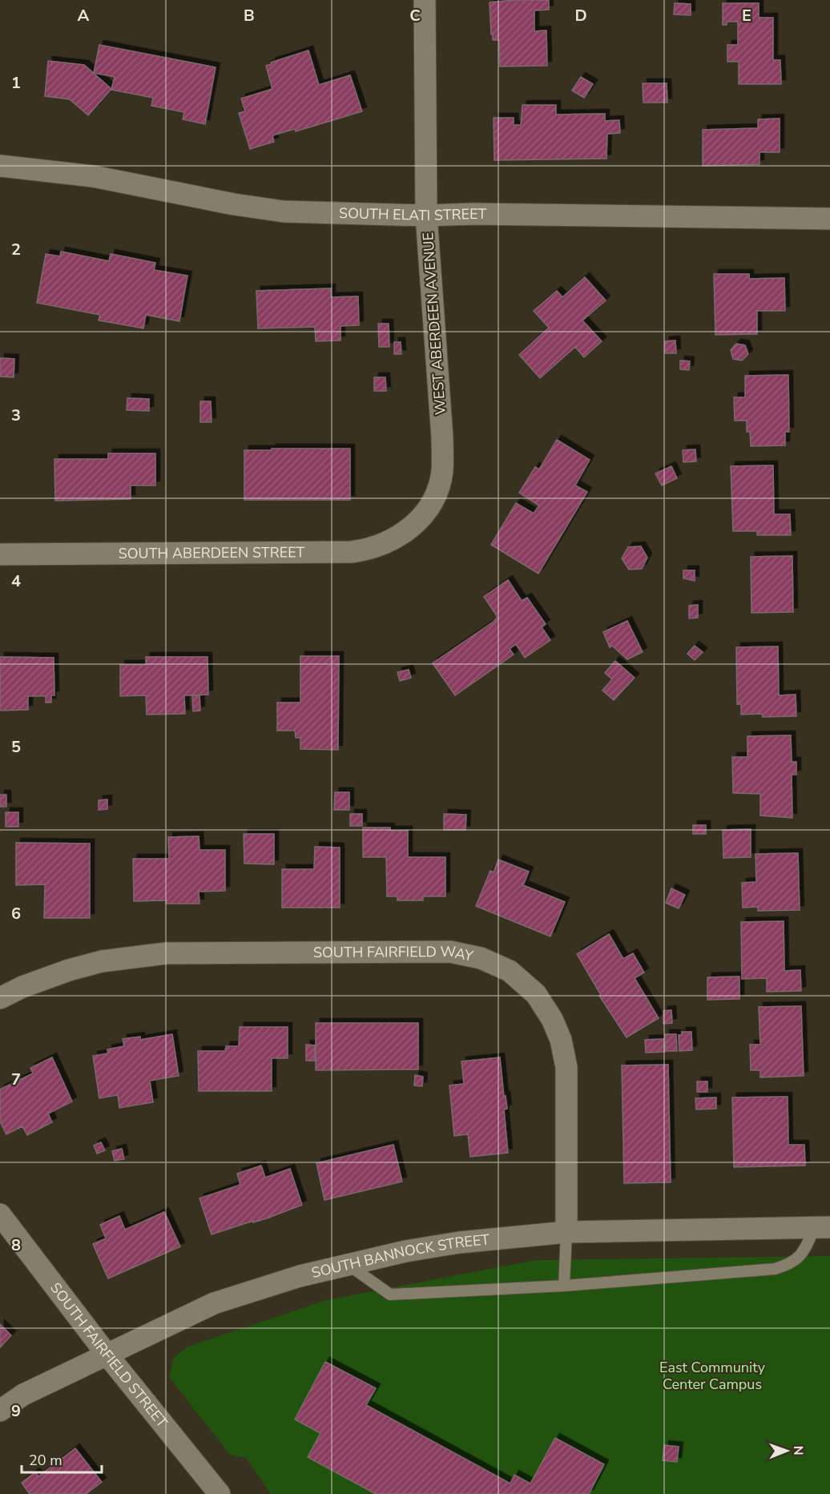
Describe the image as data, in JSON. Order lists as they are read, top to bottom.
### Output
{
  "streets": {
    "street": [
      "SOUTH ELATI STREET",
      "WEST ABERDEEN AVENUE",
      "SOUTH ABERDEEN STREET",
      "SOUTH FAIRFIELD WAY",
      "SOUTH BANNOCK STREET",
      "SOUTH FAIRFIELD STREET"
    ]
  },
  "crossings": [
    ["SOUTH ELATI STREET", "WEST ABERDEEN AVENUE"],
    ["WEST ABERDEEN AVENUE", "SOUTH ABERDEEN STREET"],
    ["SOUTH FAIRFIELD WAY", "SOUTH BANNOCK STREET"],
    ["SOUTH BANNOCK STREET", "SOUTH FAIRFIELD STREET"]
  ],
  "parks": ["East Community Center Campus"],
  "scale_bar": "20 m",
  "north": "right",
  "grid": {
    "columns": [
      "A",
      "B",
      "C",
      "D",
      "E"
    ],
    "rows": [
      "1",
      "2",
      "3",
      "4",
      "5",
      "6",
      "7",
      "8",
      "9"
    ]
  }
}
